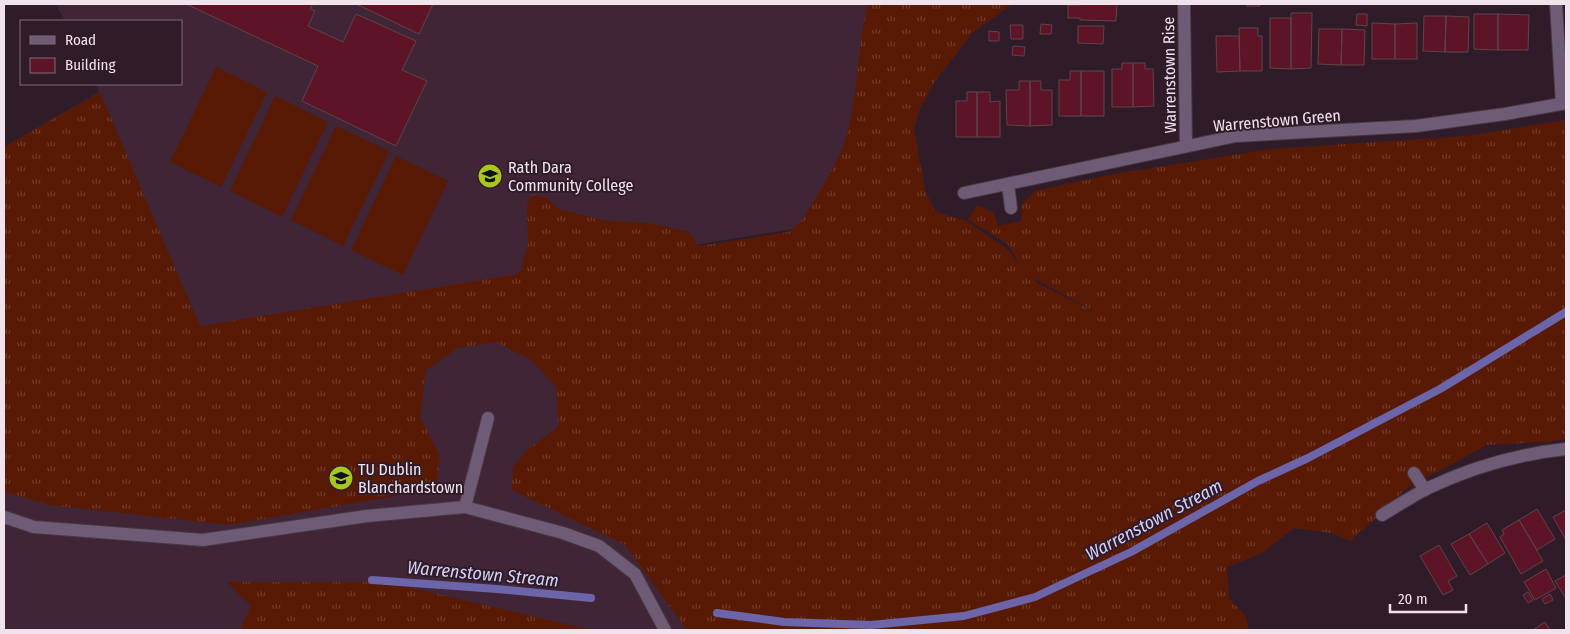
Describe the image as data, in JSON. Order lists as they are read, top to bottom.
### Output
{
  "streets": {
    "street": ["Warrenstown Rise", "Warrenstown Green"]
  },
  "crossings": [
    ["Warrenstown Rise", "Warrenstown Green"]
  ],
  "water": ["Warrenstown Stream"],
  "places": {
    "school or university": ["Rath Dara Community College", "TU Dublin Blanchardstown"]
  },
  "legend": ["Road", "Building"],
  "scale_bar": "20 m"
}
